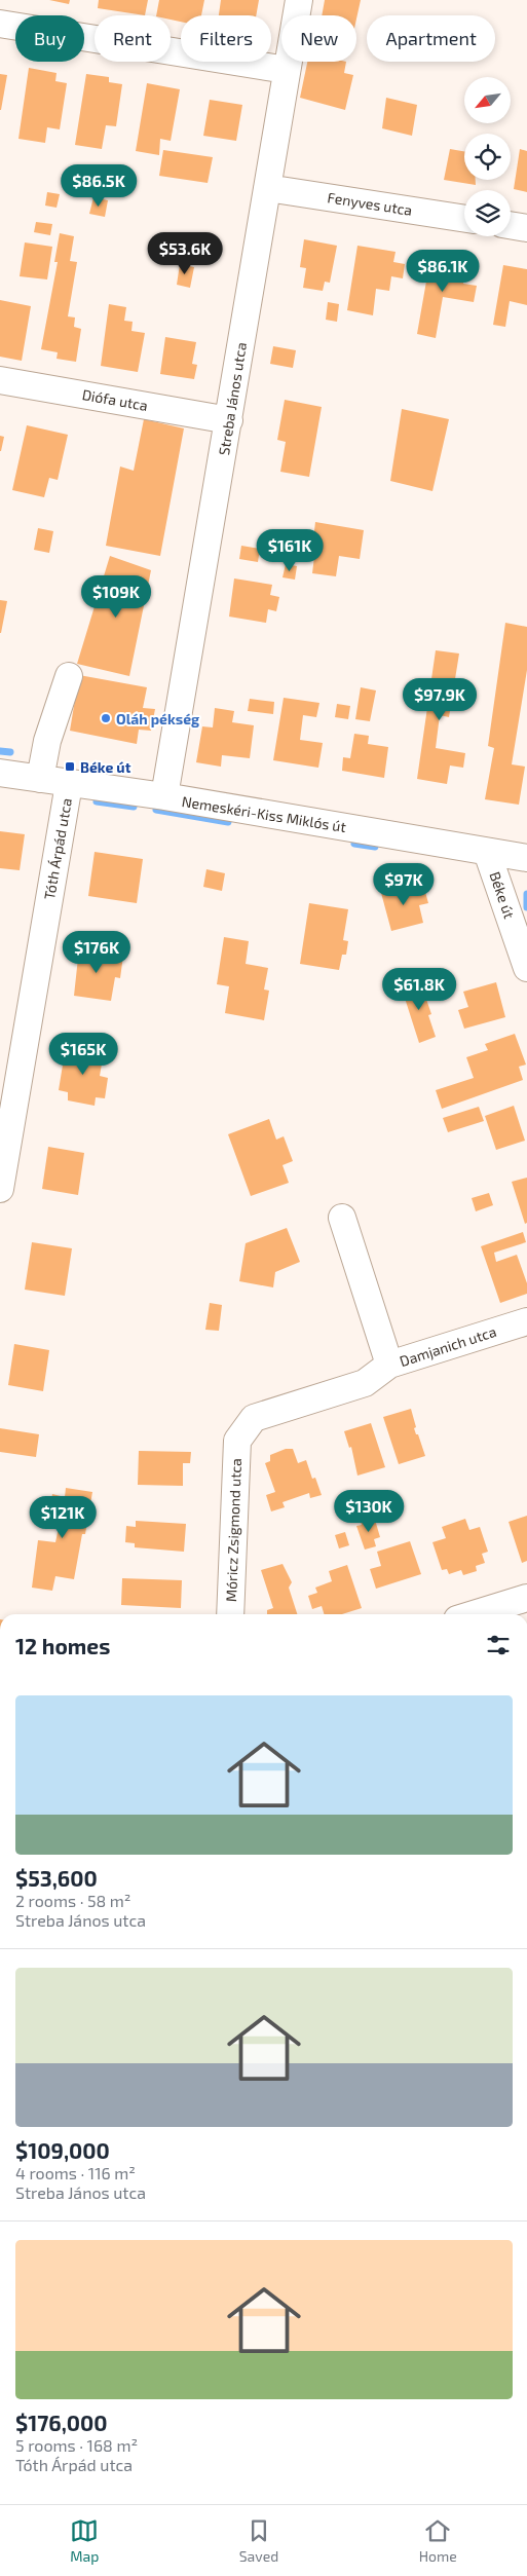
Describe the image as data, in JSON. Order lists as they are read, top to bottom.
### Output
{
  "streets": {
    "street": [
      "Fenyves utca",
      "Streba János utca",
      "Diófa utca",
      "Nemeskéri-Kiss Miklós út",
      "Tóth Árpád utca",
      "Béke út",
      "Damjanich utca",
      "Móricz Zsigmond utca"
    ]
  },
  "crossings": [
    ["Fenyves utca", "Streba János utca"],
    ["Streba János utca", "Diófa utca"],
    ["Streba János utca", "Nemeskéri-Kiss Miklós út"],
    ["Nemeskéri-Kiss Miklós út", "Tóth Árpád utca"],
    ["Nemeskéri-Kiss Miklós út", "Béke út"],
    ["Damjanich utca", "Móricz Zsigmond utca"]
  ],
  "places": {
    "other": ["Oláh pékség"],
    "transit": ["Béke út"]
  },
  "north": "bottom left",
  "page": {
    "chip": [
      "Buy",
      "Rent",
      "Filters",
      "New",
      "Apartment"
    ],
    "price": [
      "$86.5K",
      "$53.6K",
      "$86.1K",
      "$161K",
      "$109K",
      "$97.9K",
      "$97K",
      "$176K",
      "$61.8K",
      "$165K",
      "$130K",
      "$121K"
    ],
    "heading": "12 homes",
    "list": [
      {
        "name": "$53,600",
        "note": "2 rooms · 58 m² · Streba János utca"
      },
      {
        "name": "$109,000",
        "note": "4 rooms · 116 m² · Streba János utca"
      },
      {
        "name": "$176,000",
        "note": "5 rooms · 168 m² · Tóth Árpád utca"
      }
    ],
    "tabs": ["Map", "Saved", "Home"]
  }
}
